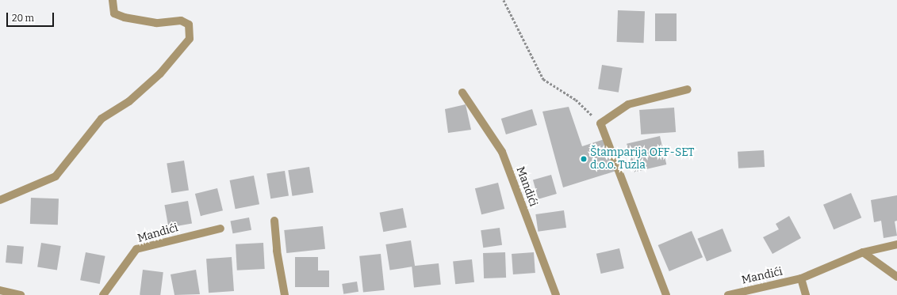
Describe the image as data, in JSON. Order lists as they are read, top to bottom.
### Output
{
  "streets": {
    "street": ["Mandići"]
  },
  "places": ["Štamparija OFF-SET d.o.o. Tuzla"],
  "scale_bar": "20 m"
}
